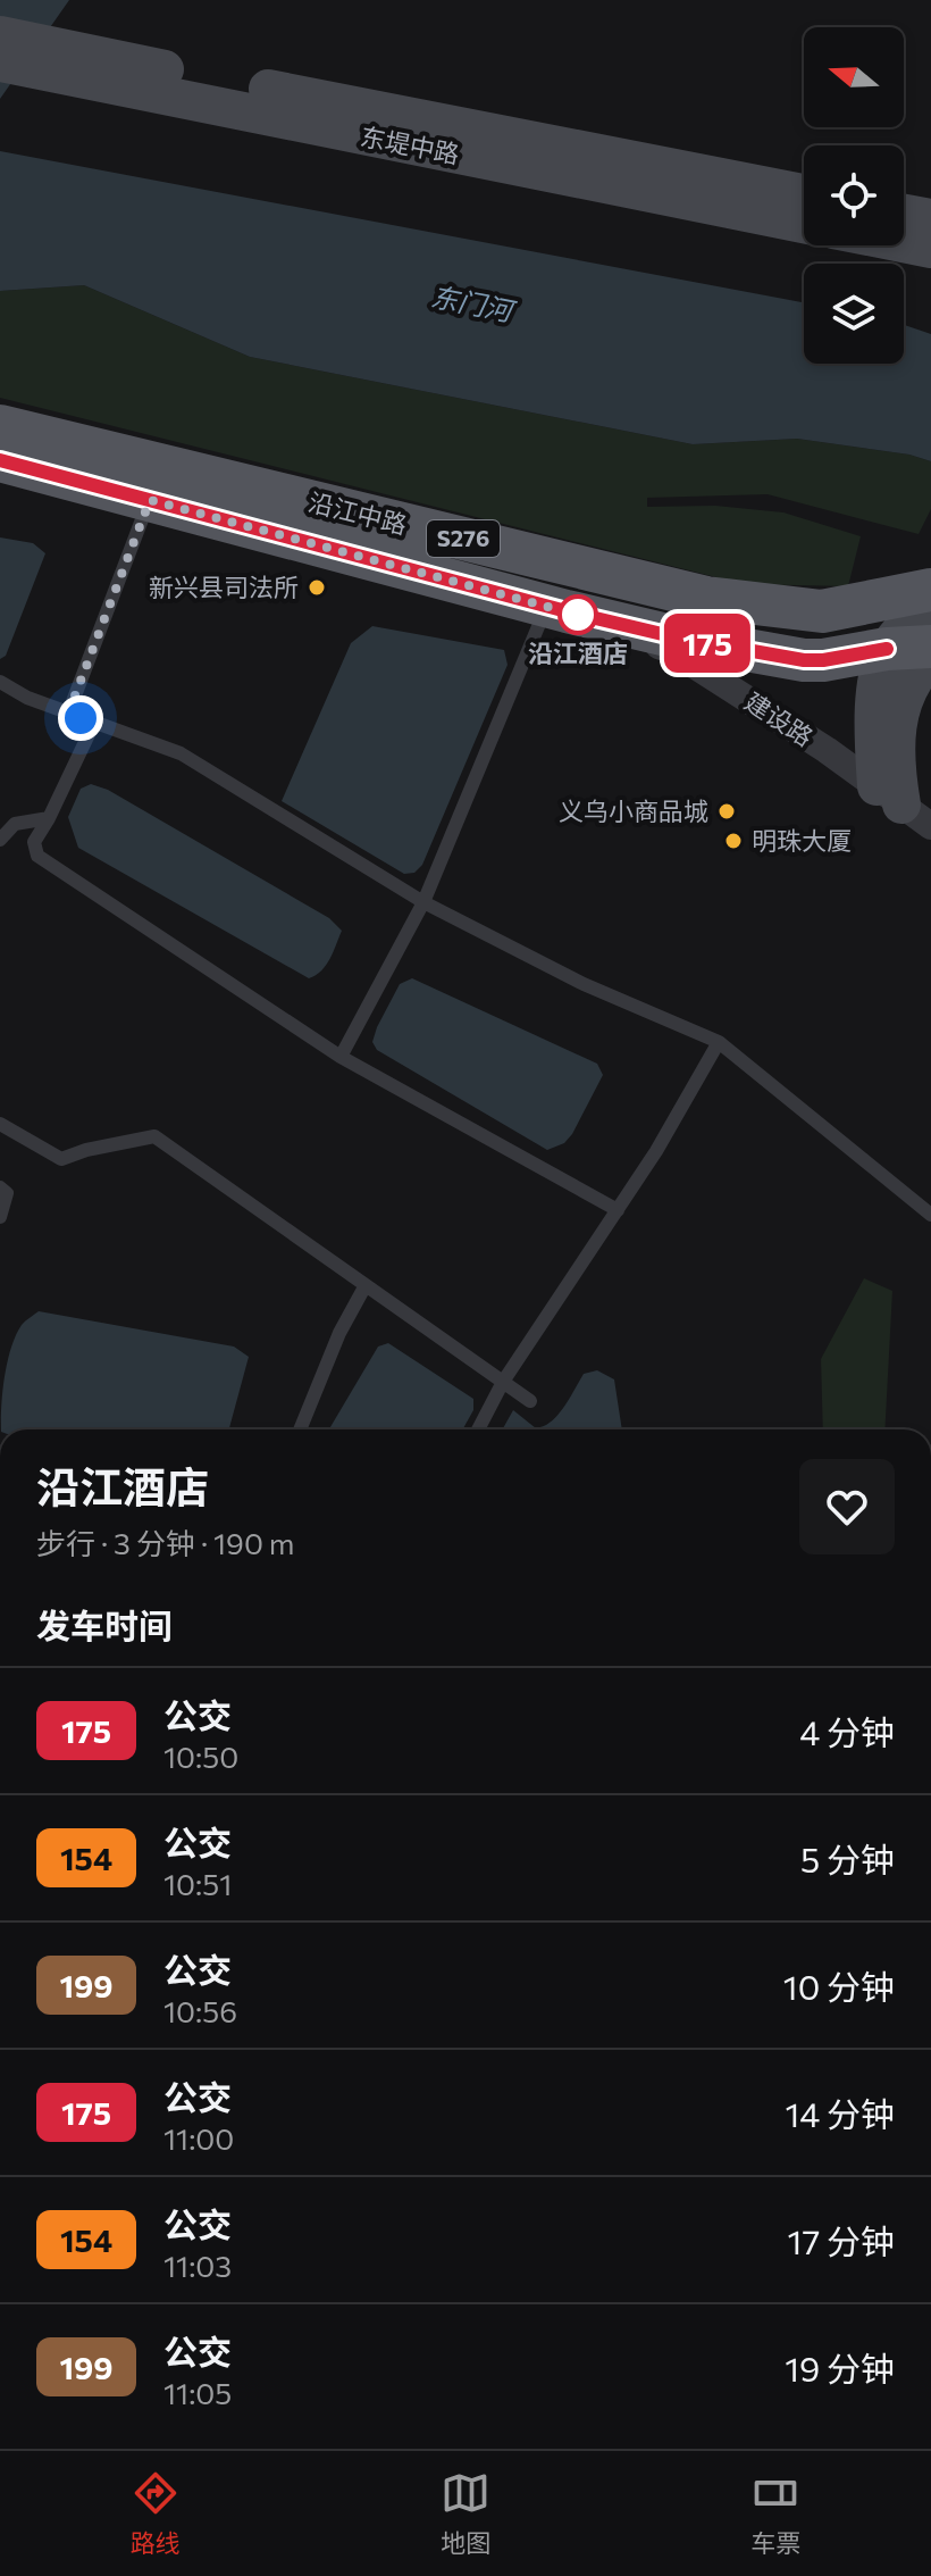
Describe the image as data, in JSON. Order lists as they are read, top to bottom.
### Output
{
  "streets": {
    "main road": ["东堤中路", "沿江中路", "S276"],
    "street": ["建设路"]
  },
  "crossings": [
    ["沿江中路", "S276"],
    ["沿江中路", "建设路"]
  ],
  "water": ["东门河"],
  "places": [
    "新兴县司法所",
    "沿江酒店",
    "义乌小商品城",
    "明珠大厦"
  ],
  "lines": ["bus line 175"],
  "north": "left",
  "page": {
    "on_map": "175",
    "heading": [
      ["沿江酒店", "步行 · 3 分钟 · 190 m"],
      "发车时间"
    ],
    "list": [
      {
        "mark": "175",
        "name": "公交",
        "note": "10:50",
        "value": "4 分钟"
      },
      {
        "mark": "154",
        "name": "公交",
        "note": "10:51",
        "value": "5 分钟"
      },
      {
        "mark": "199",
        "name": "公交",
        "note": "10:56",
        "value": "10 分钟"
      },
      {
        "mark": "175",
        "name": "公交",
        "note": "11:00",
        "value": "14 分钟"
      },
      {
        "mark": "154",
        "name": "公交",
        "note": "11:03",
        "value": "17 分钟"
      },
      {
        "mark": "199",
        "name": "公交",
        "note": "11:05",
        "value": "19 分钟"
      }
    ],
    "tabs": ["路线", "地图", "车票"]
  }
}
